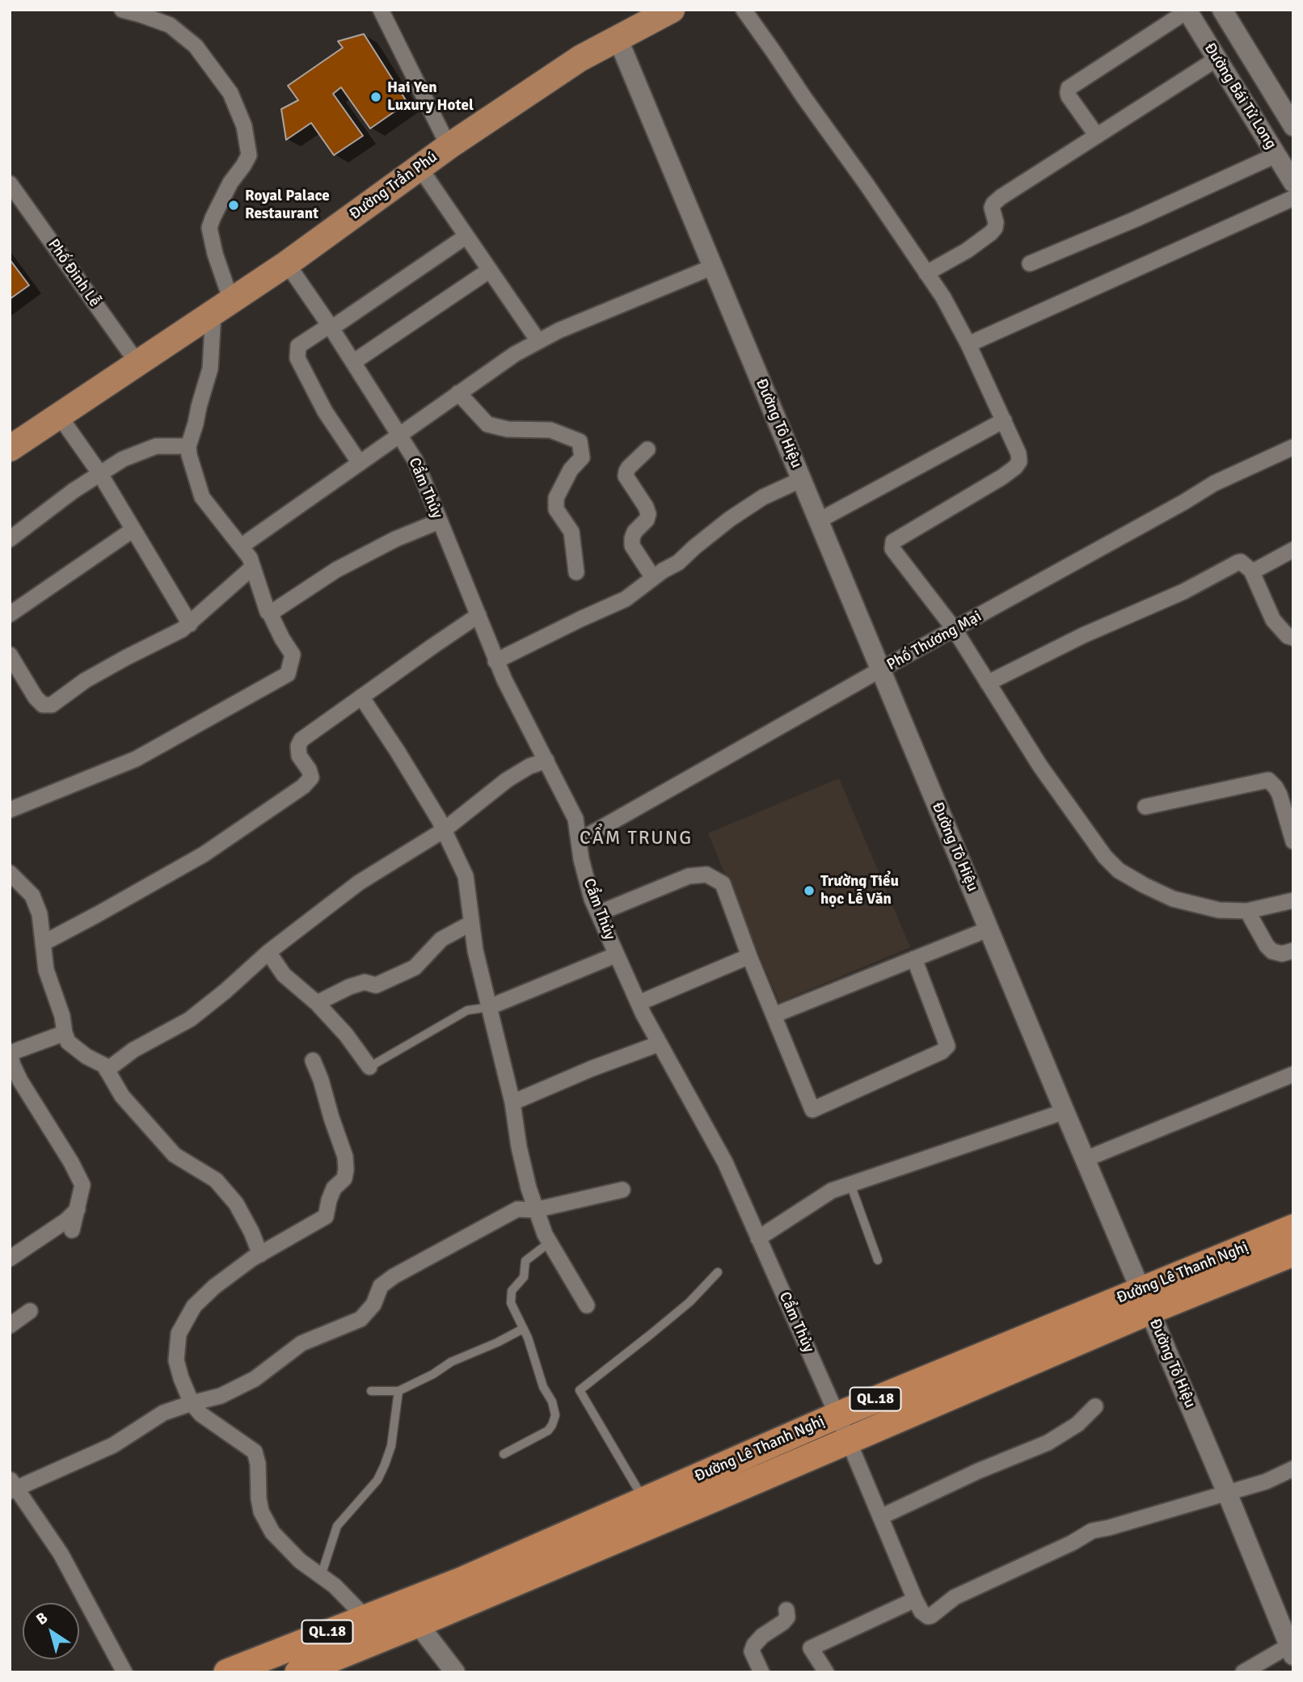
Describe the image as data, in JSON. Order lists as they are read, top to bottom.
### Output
{
  "streets": {
    "highway": ["Đường Lê Thanh Nghị", "QL.18"],
    "main road": ["Đường Trần Phú"],
    "street": [
      "Đường Bái Tử Long",
      "Phố Đinh Lễ",
      "Đường Tô Hiệu",
      "Cẩm Thủy",
      "Phố Thương Mại"
    ]
  },
  "crossings": [
    ["Đường Trần Phú", "Phố Đinh Lễ"],
    ["Đường Trần Phú", "Đường Tô Hiệu"],
    ["Đường Trần Phú", "Cẩm Thủy"],
    ["Đường Tô Hiệu", "Phố Thương Mại"],
    ["Đường Tô Hiệu", "Đường Lê Thanh Nghị"],
    ["Cẩm Thủy", "Phố Thương Mại"],
    ["Cẩm Thủy", "Đường Lê Thanh Nghị"]
  ],
  "districts": ["CẨM TRUNG"],
  "places": ["Hai Yen Luxury Hotel", "Royal Palace Restaurant", "Trường Tiểu học Lễ Văn"],
  "north": "top left"
}
